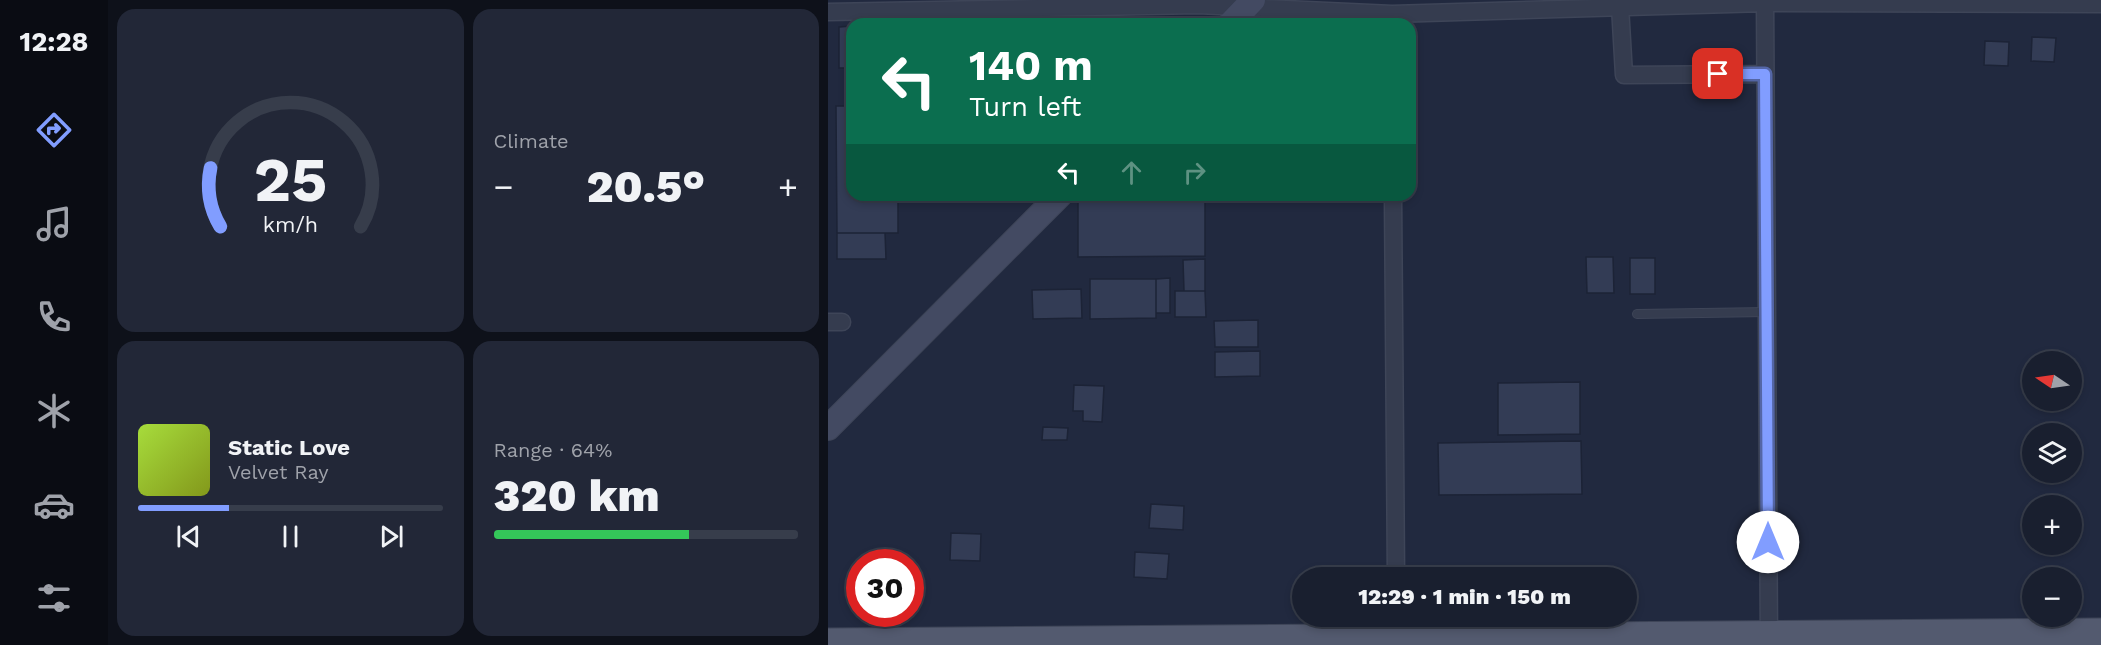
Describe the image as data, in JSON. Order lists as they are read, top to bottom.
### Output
{
  "north": "left",
  "page": {
    "tabs": "12:28",
    "tile": [
      "Climate",
      ["Range · 64%", "320 km"]
    ],
    "turn": ["140 m", "Turn left"],
    "heat": ["−", "20.5°", "+"],
    "map_buttons": ["+", "−"],
    "song": ["Static Love", "Velvet Ray"],
    "limit": "30",
    "trip": "12:29 · 1 min · 150 m",
    "gauge": ["25", "km/h"]
  }
}
